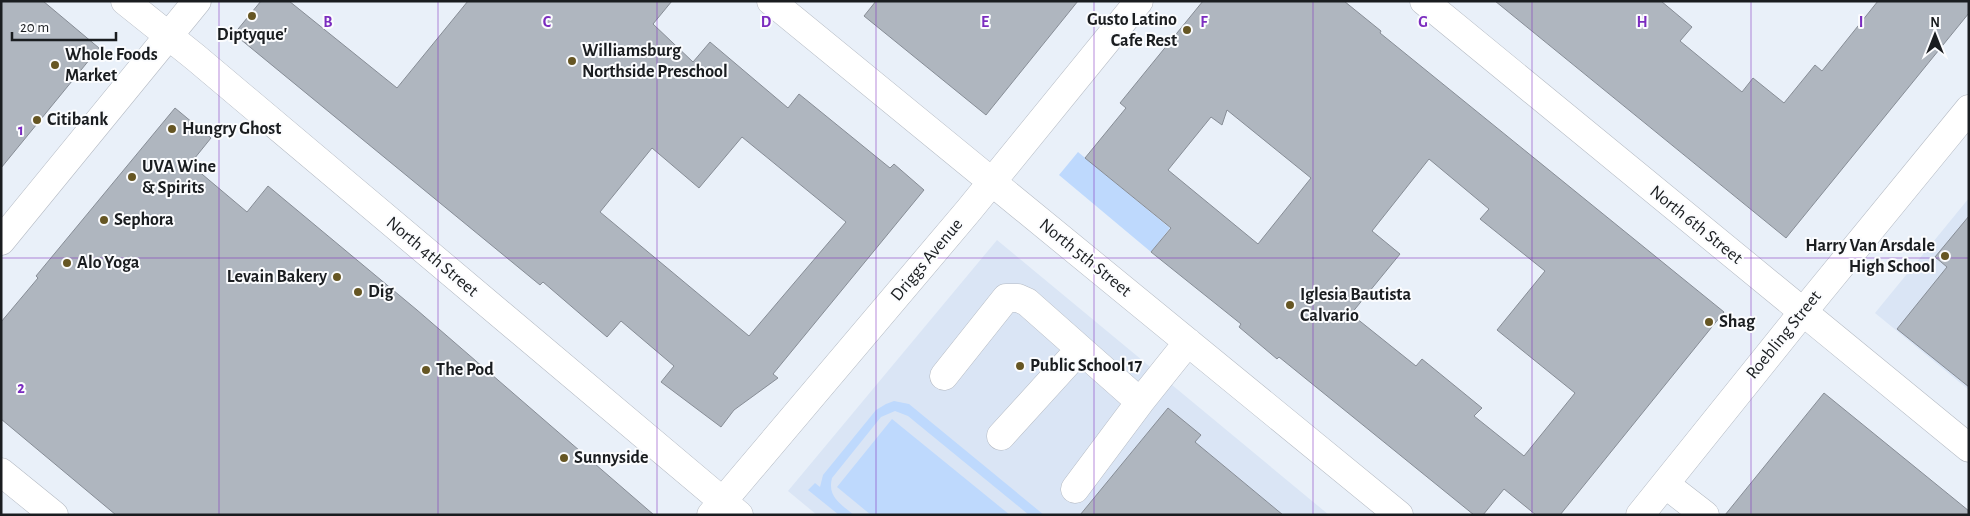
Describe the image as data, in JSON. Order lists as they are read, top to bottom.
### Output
{
  "streets": {
    "street": [
      "North 6th Street",
      "North 4th Street",
      "North 5th Street",
      "Driggs Avenue",
      "Roebling Street"
    ]
  },
  "crossings": [
    ["North 6th Street", "Roebling Street"],
    ["North 4th Street", "Driggs Avenue"],
    ["North 5th Street", "Driggs Avenue"]
  ],
  "places": [
    "Diptyque'",
    "Gusto Latino Cafe Rest",
    "Williamsburg Northside Preschool",
    "Whole Foods Market",
    "Citibank",
    "Hungry Ghost",
    "UVA Wine & Spirits",
    "Sephora",
    "Harry Van Arsdale High School",
    "Alo Yoga",
    "Levain Bakery",
    "Dig",
    "Iglesia Bautista Calvario",
    "Shag",
    "Public School 17",
    "The Pod",
    "Sunnyside"
  ],
  "scale_bar": "20 m",
  "north": "top",
  "grid": {
    "columns": [
      "B",
      "C",
      "D",
      "E",
      "F",
      "G",
      "H",
      "I"
    ],
    "rows": ["1", "2"]
  }
}
